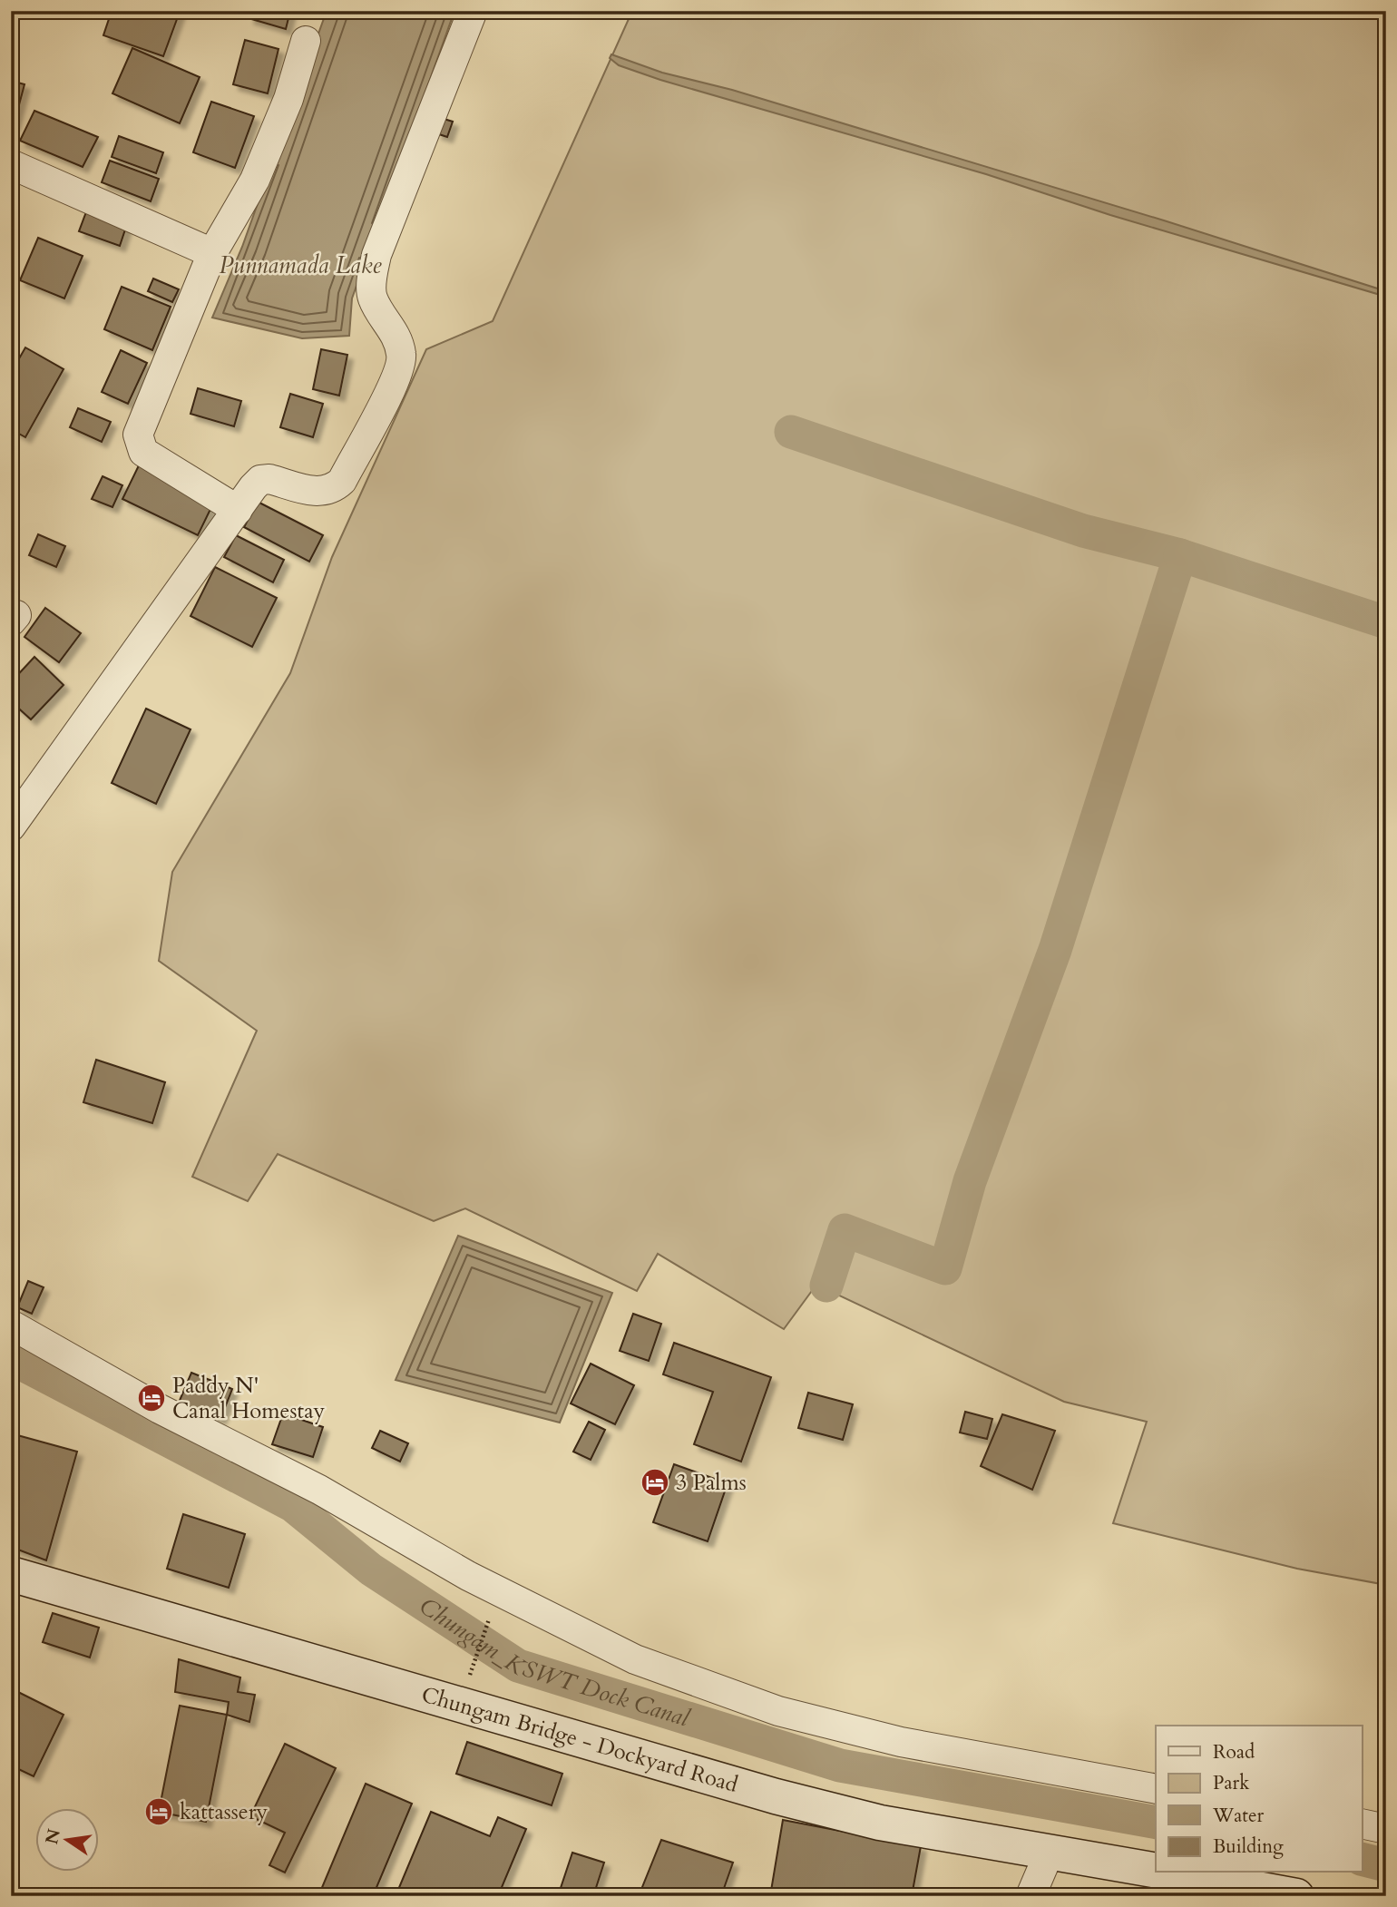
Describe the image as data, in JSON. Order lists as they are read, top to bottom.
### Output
{
  "streets": {
    "main road": ["Chungam Bridge - Dockyard Road"]
  },
  "water": ["Punnamada Lake", "Chungam_KSWT Dock Canal"],
  "places": {
    "hotel": ["Paddy N' Canal Homestay", "3 Palms", "kattassery"]
  },
  "legend": [
    "Road",
    "Park",
    "Water",
    "Building"
  ],
  "north": "left"
}
